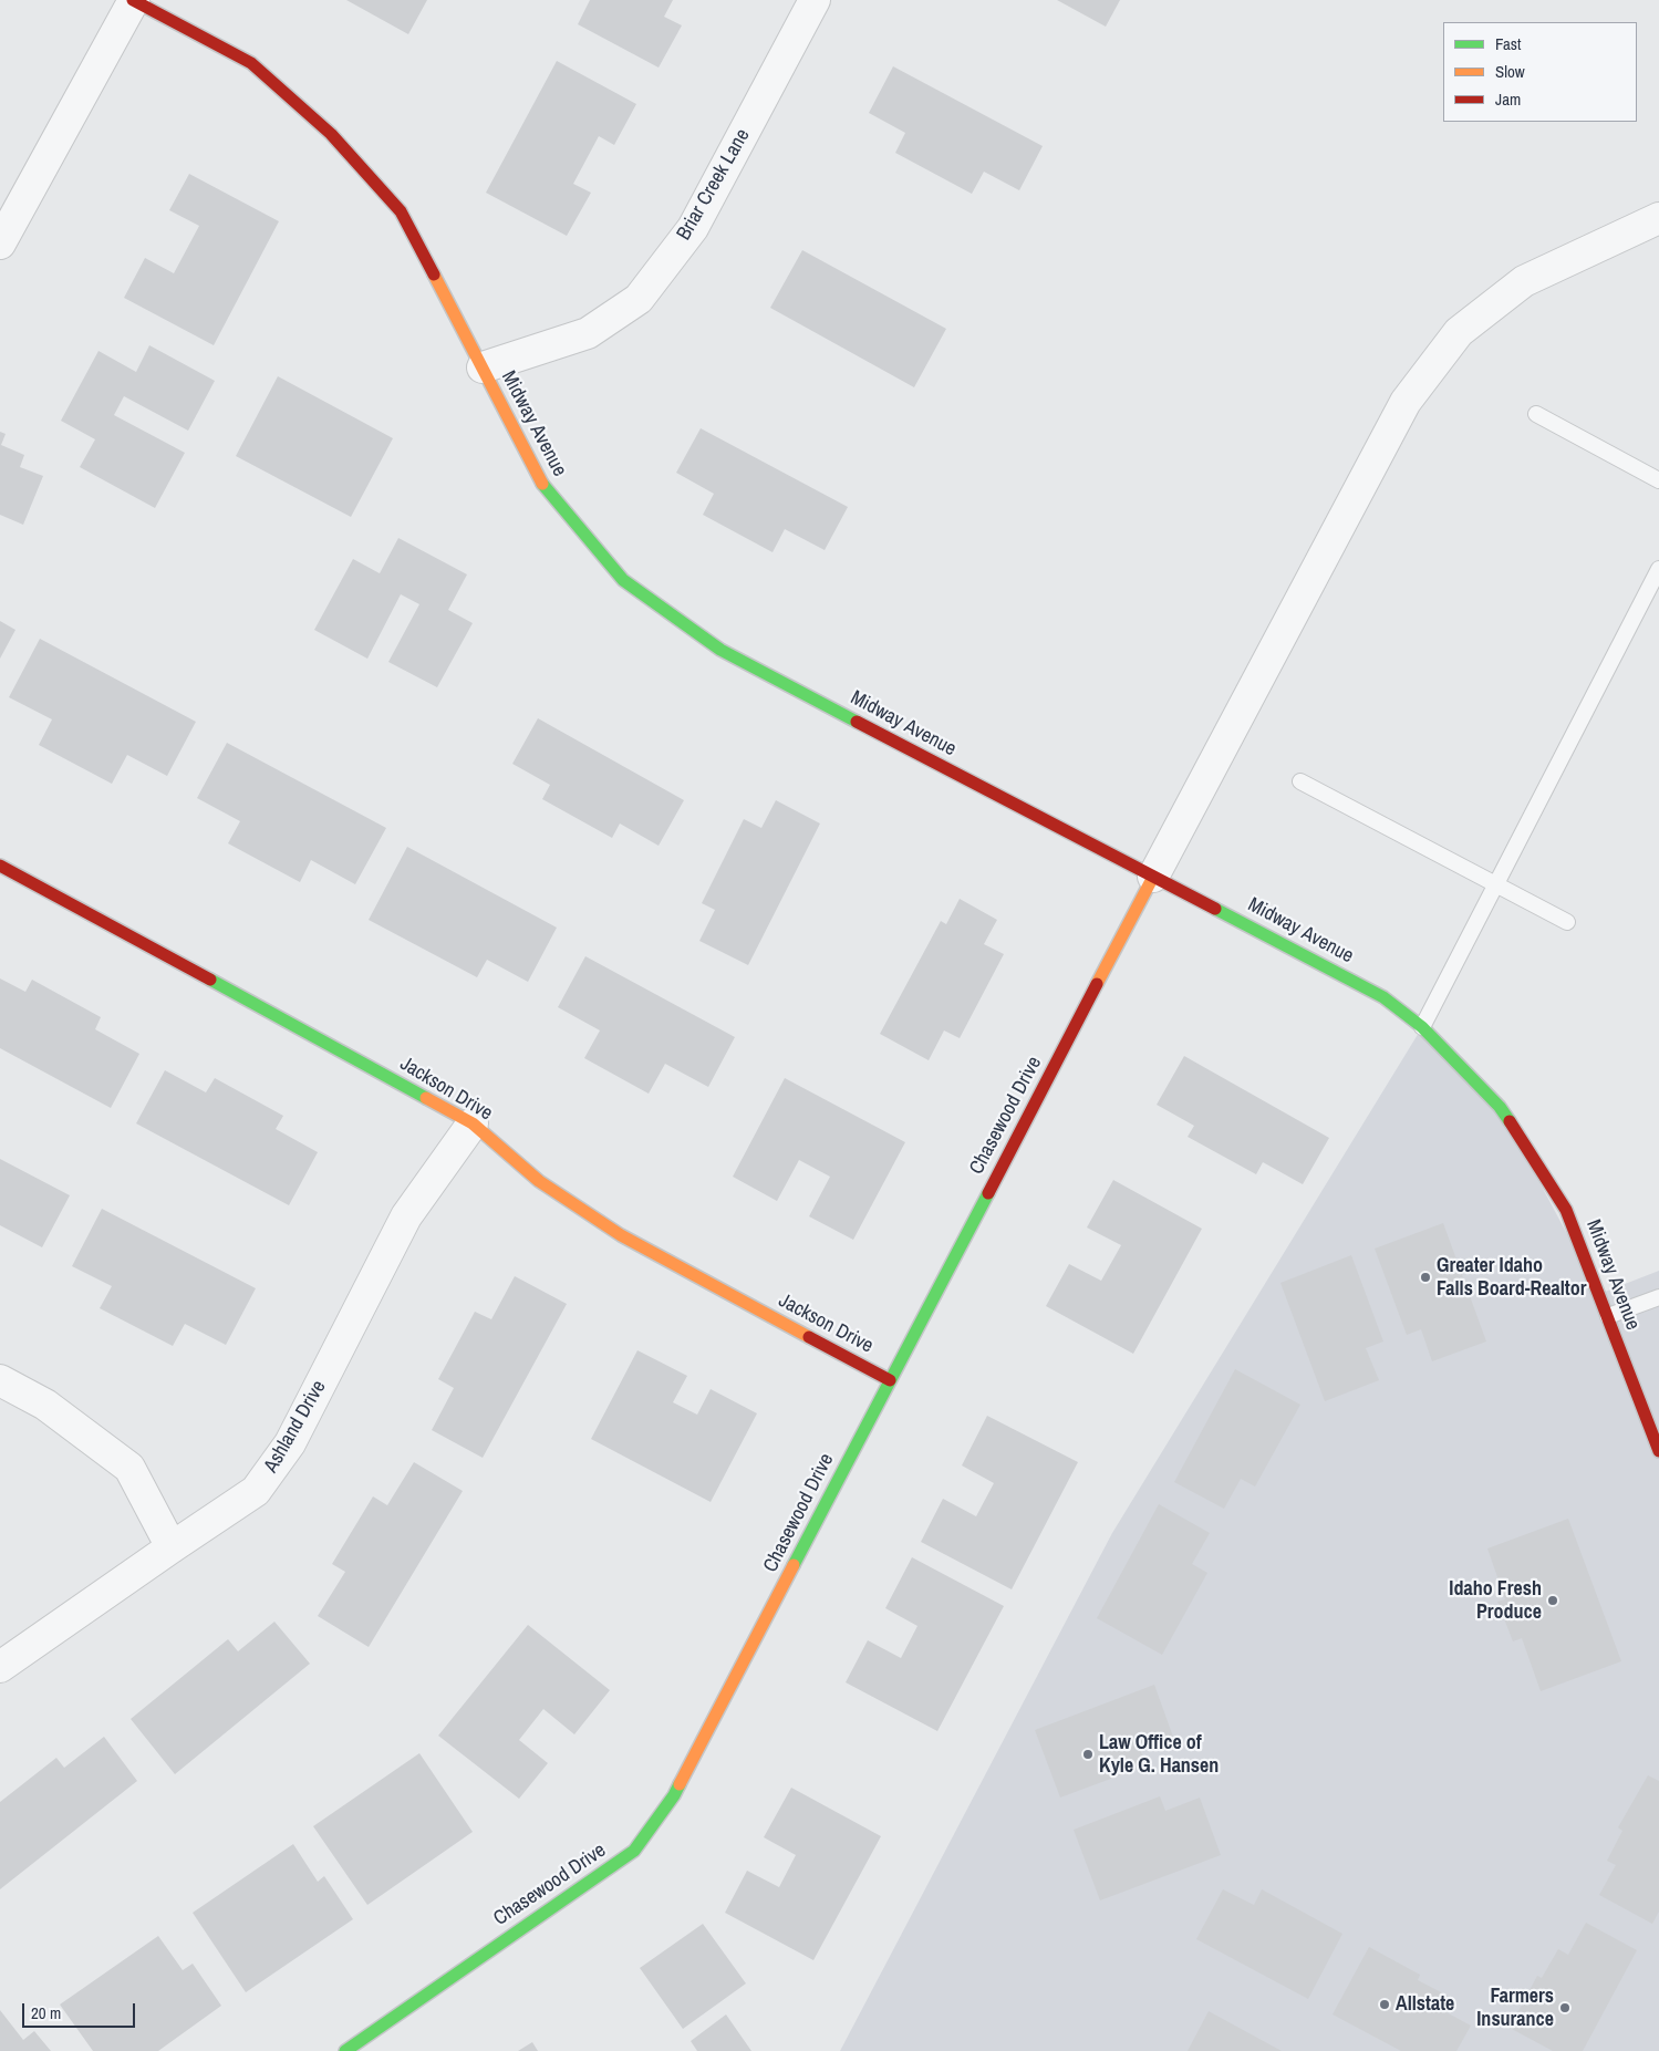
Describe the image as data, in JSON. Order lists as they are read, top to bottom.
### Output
{
  "streets": {
    "street": [
      "Briar Creek Lane",
      "Midway Avenue",
      "Jackson Drive",
      "Chasewood Drive",
      "Ashland Drive"
    ]
  },
  "crossings": [
    ["Briar Creek Lane", "Midway Avenue"],
    ["Midway Avenue", "Chasewood Drive"],
    ["Jackson Drive", "Chasewood Drive"],
    ["Jackson Drive", "Ashland Drive"]
  ],
  "places": [
    "Greater Idaho Falls Board-Realtor",
    "Idaho Fresh Produce",
    "Law Office of Kyle G. Hansen",
    "Allstate",
    "Farmers Insurance"
  ],
  "legend": ["Fast", "Slow", "Jam"],
  "scale_bar": "20 m"
}
